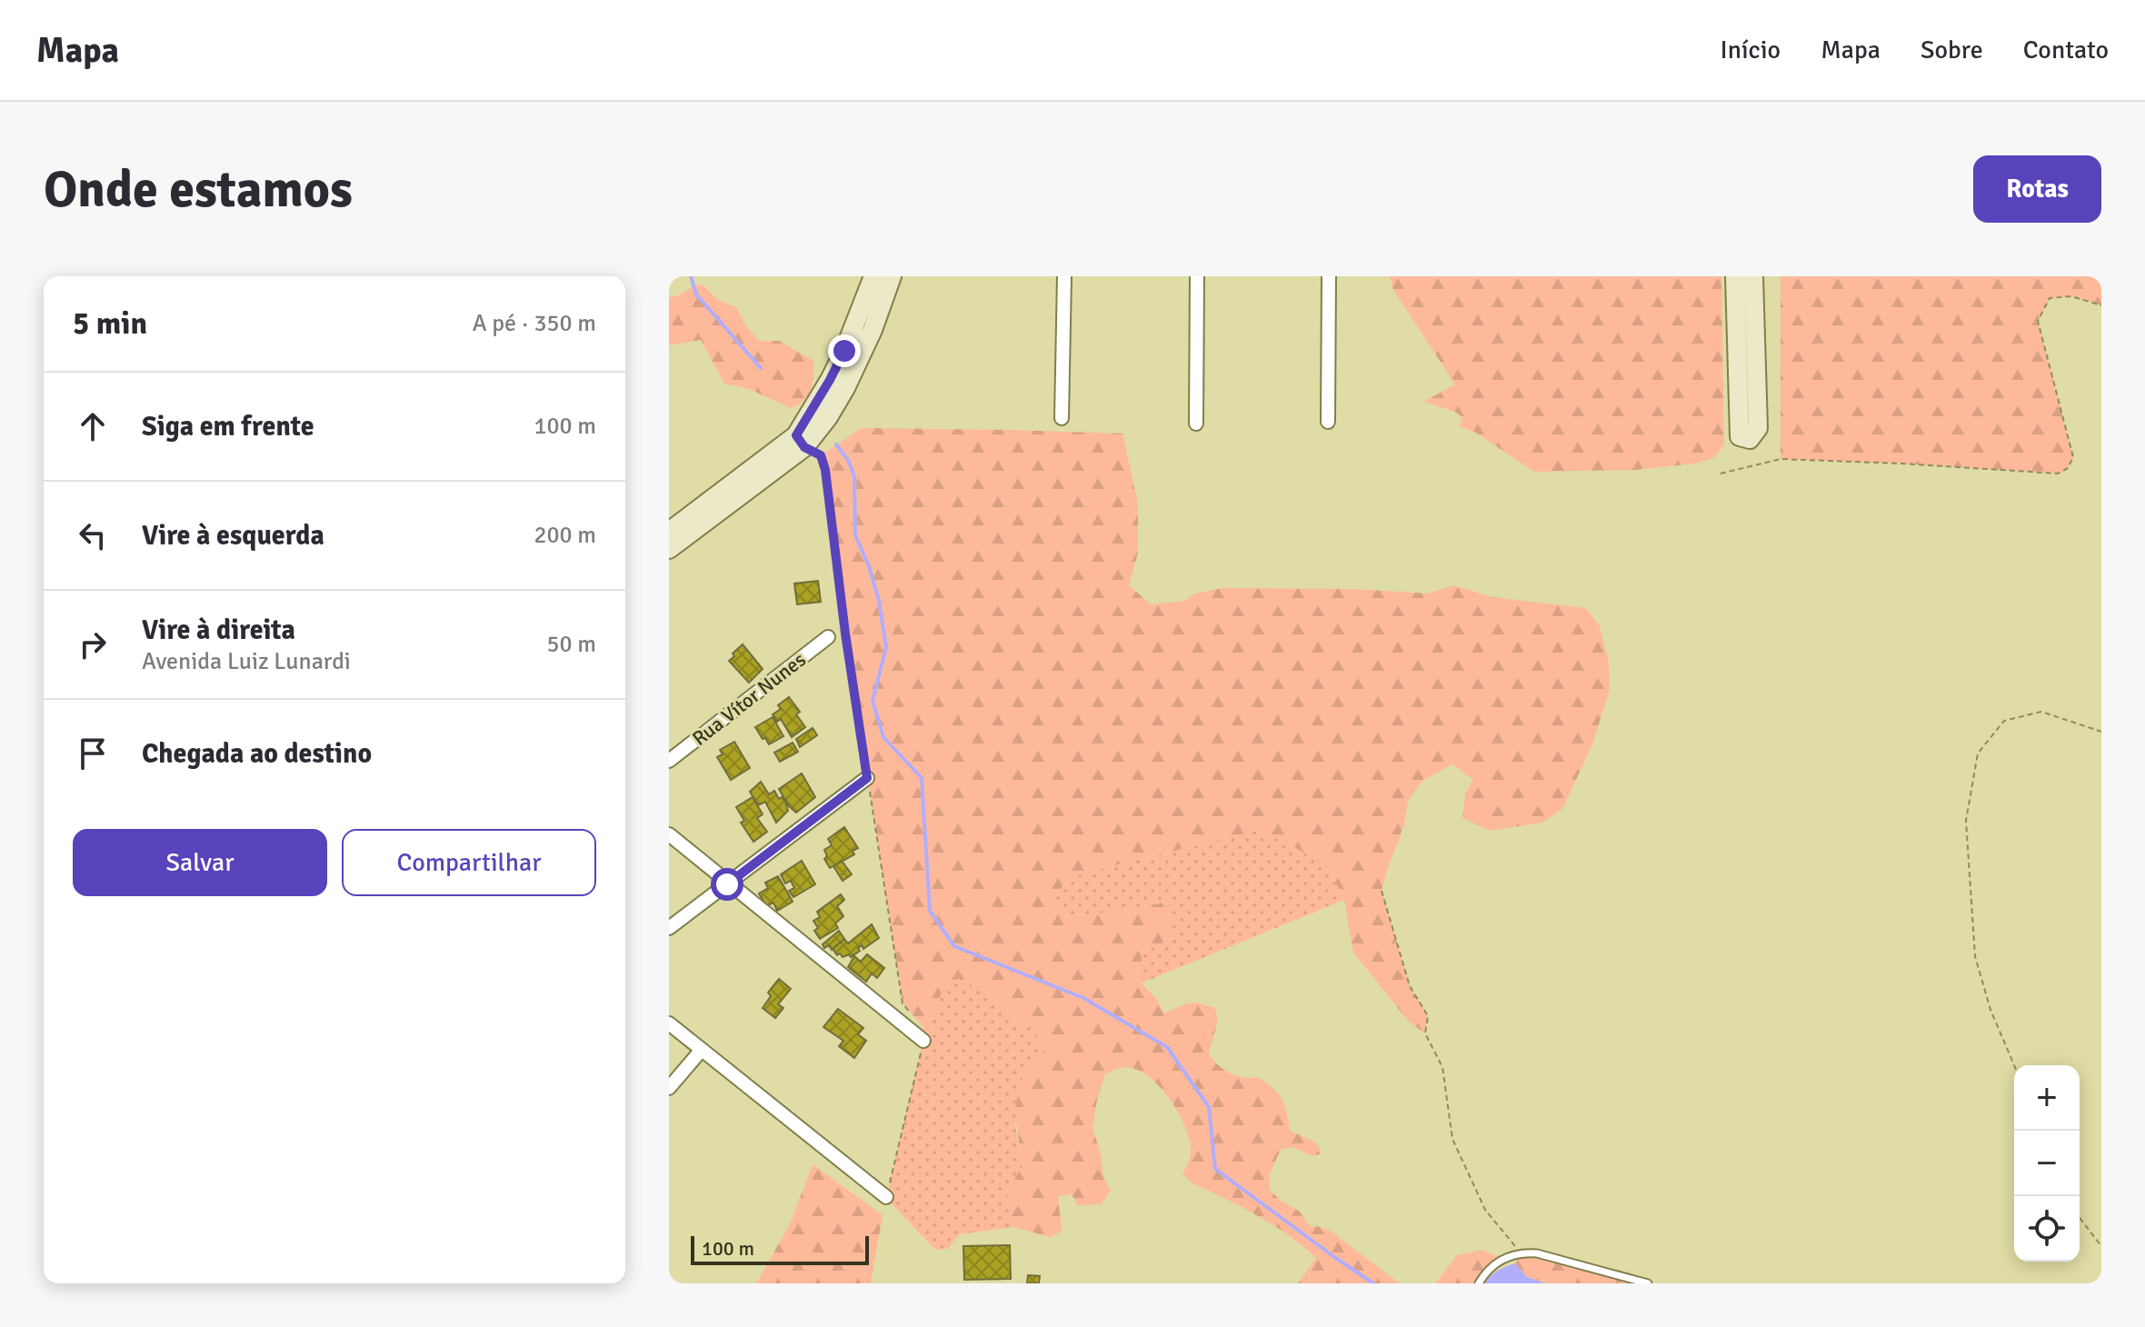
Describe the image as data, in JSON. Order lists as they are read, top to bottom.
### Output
{
  "streets": {
    "street": ["Rua Vítor Nunes"]
  },
  "scale_bar": "100 m",
  "page": {
    "header": "Mapa",
    "nav": [
      "Início",
      "Mapa",
      "Sobre",
      "Contato"
    ],
    "buttons": [
      "Rotas",
      ["Salvar", "Compartilhar"]
    ],
    "title": "Onde estamos",
    "heading": ["5 min", "A pé · 350 m"],
    "list": [
      ["Siga em frente", "100 m"],
      ["Vire à esquerda", "200 m"],
      ["Vire à direita", "Avenida Luiz Lunardi", "50 m"],
      "Chegada ao destino"
    ],
    "map_buttons": ["+", "−"],
    "scale": "100 m"
  }
}
